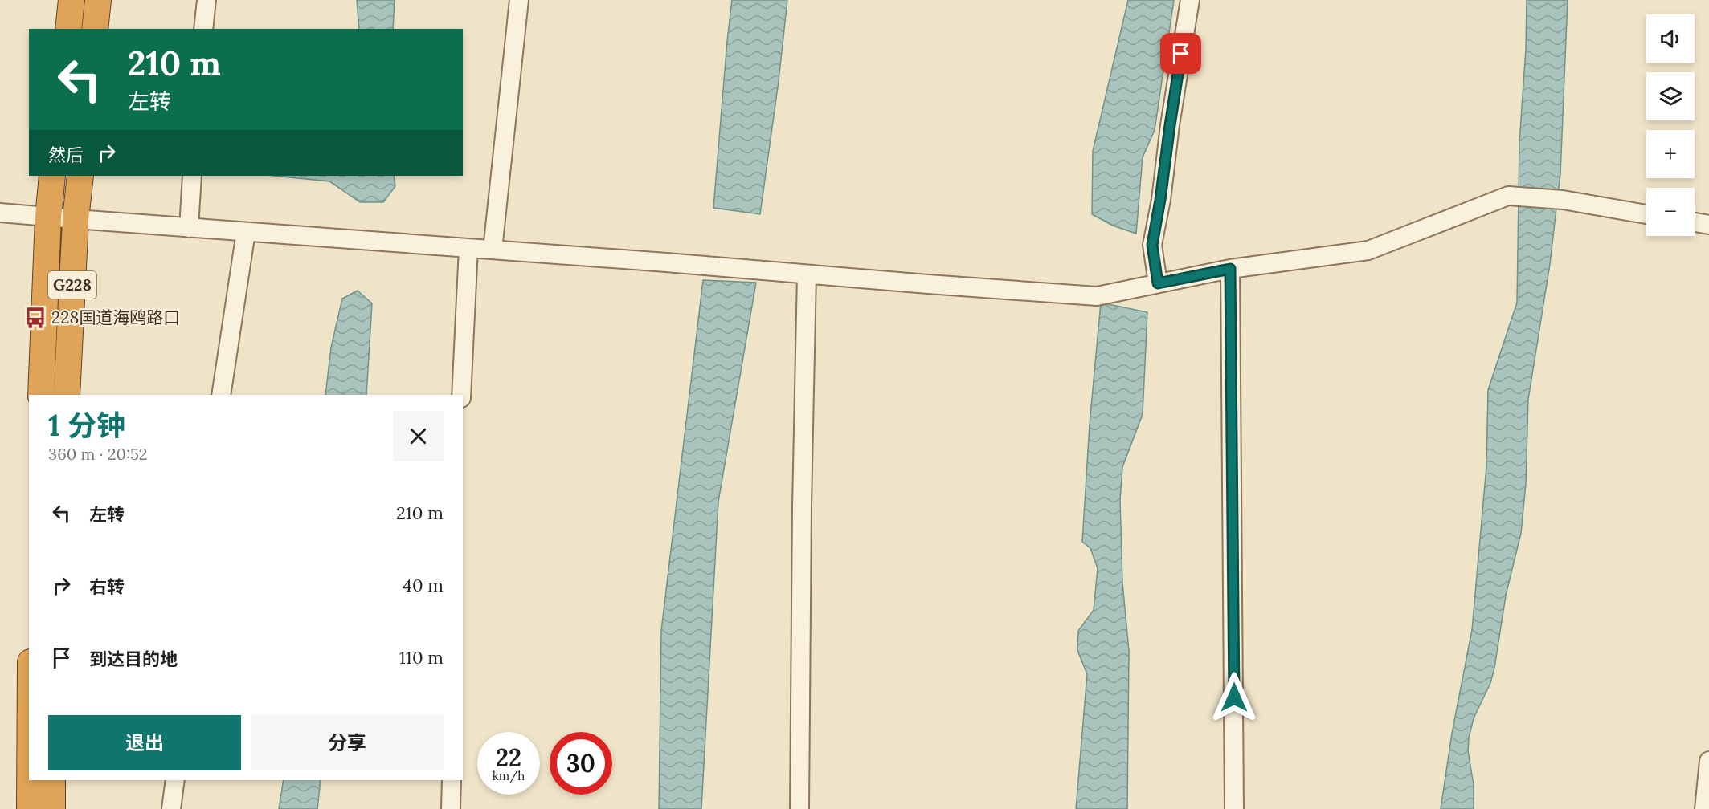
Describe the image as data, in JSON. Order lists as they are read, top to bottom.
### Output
{
  "streets": {
    "highway": ["G228"]
  },
  "places": {
    "bus stop": ["228国道海鸥路口"]
  },
  "page": {
    "map_buttons": ["+", "−"],
    "turn": ["210 m", "左转"],
    "then": "然后",
    "heading": ["1 分钟", "360 m · 20:52"],
    "list": [
      {
        "name": "左转",
        "value": "210 m"
      },
      {
        "name": "右转",
        "value": "40 m"
      },
      {
        "name": "到达目的地",
        "value": "110 m"
      }
    ],
    "buttons": ["退出", "分享"],
    "speed": "22 km/h",
    "limit": "30"
  }
}
